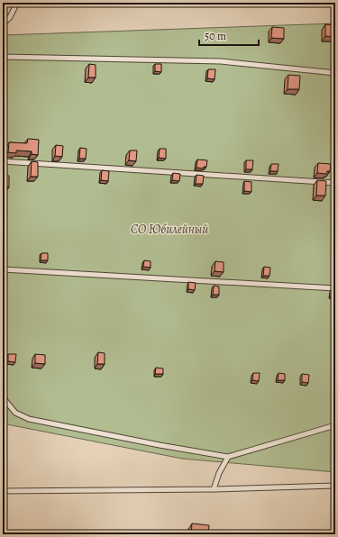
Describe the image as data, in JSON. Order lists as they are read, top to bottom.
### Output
{
  "parks": ["СО Юбилейный"],
  "scale_bar": "50 m"
}
